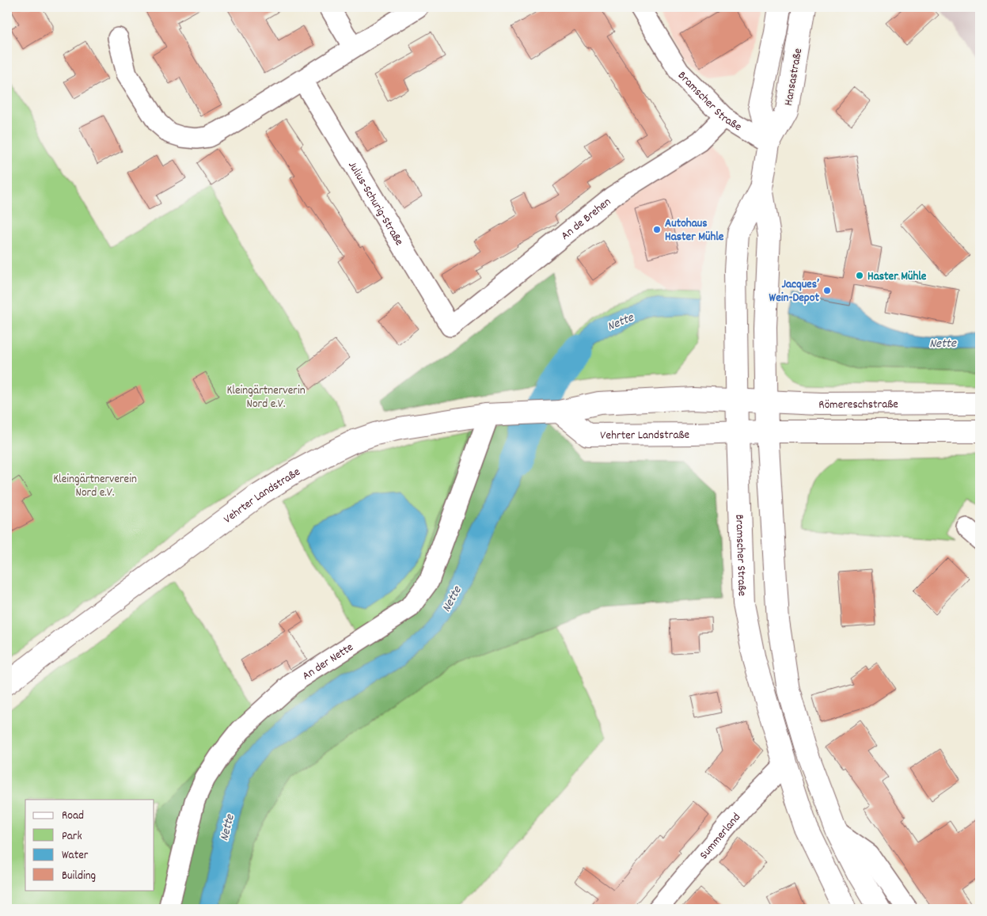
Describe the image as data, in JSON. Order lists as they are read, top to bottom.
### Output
{
  "streets": {
    "main road": [
      "Hansastraße",
      "Bramscher Straße",
      "Römereschstraße",
      "Vehrter Landstraße"
    ],
    "street": [
      "Julius-Schurig-Straße",
      "An de Brehen",
      "An der Nette",
      "Summerland"
    ]
  },
  "crossings": [
    ["Hansastraße", "Bramscher Straße"],
    ["Bramscher Straße", "An de Brehen"],
    ["Bramscher Straße", "Römereschstraße"],
    ["Bramscher Straße", "Vehrter Landstraße"],
    ["Bramscher Straße", "Summerland"],
    ["Julius-Schurig-Straße", "An de Brehen"],
    ["Römereschstraße", "Vehrter Landstraße"],
    ["Vehrter Landstraße", "An der Nette"]
  ],
  "water": ["Nette"],
  "parks": ["Kleingärtnerverin Nord e.V.", "Kleingärtnerverein Nord e.V."],
  "places": ["Autohaus Haster Mühle", "Haster Mühle", "Jacques’ Wein-Depot"],
  "legend": [
    "Road",
    "Park",
    "Water",
    "Building"
  ]
}
